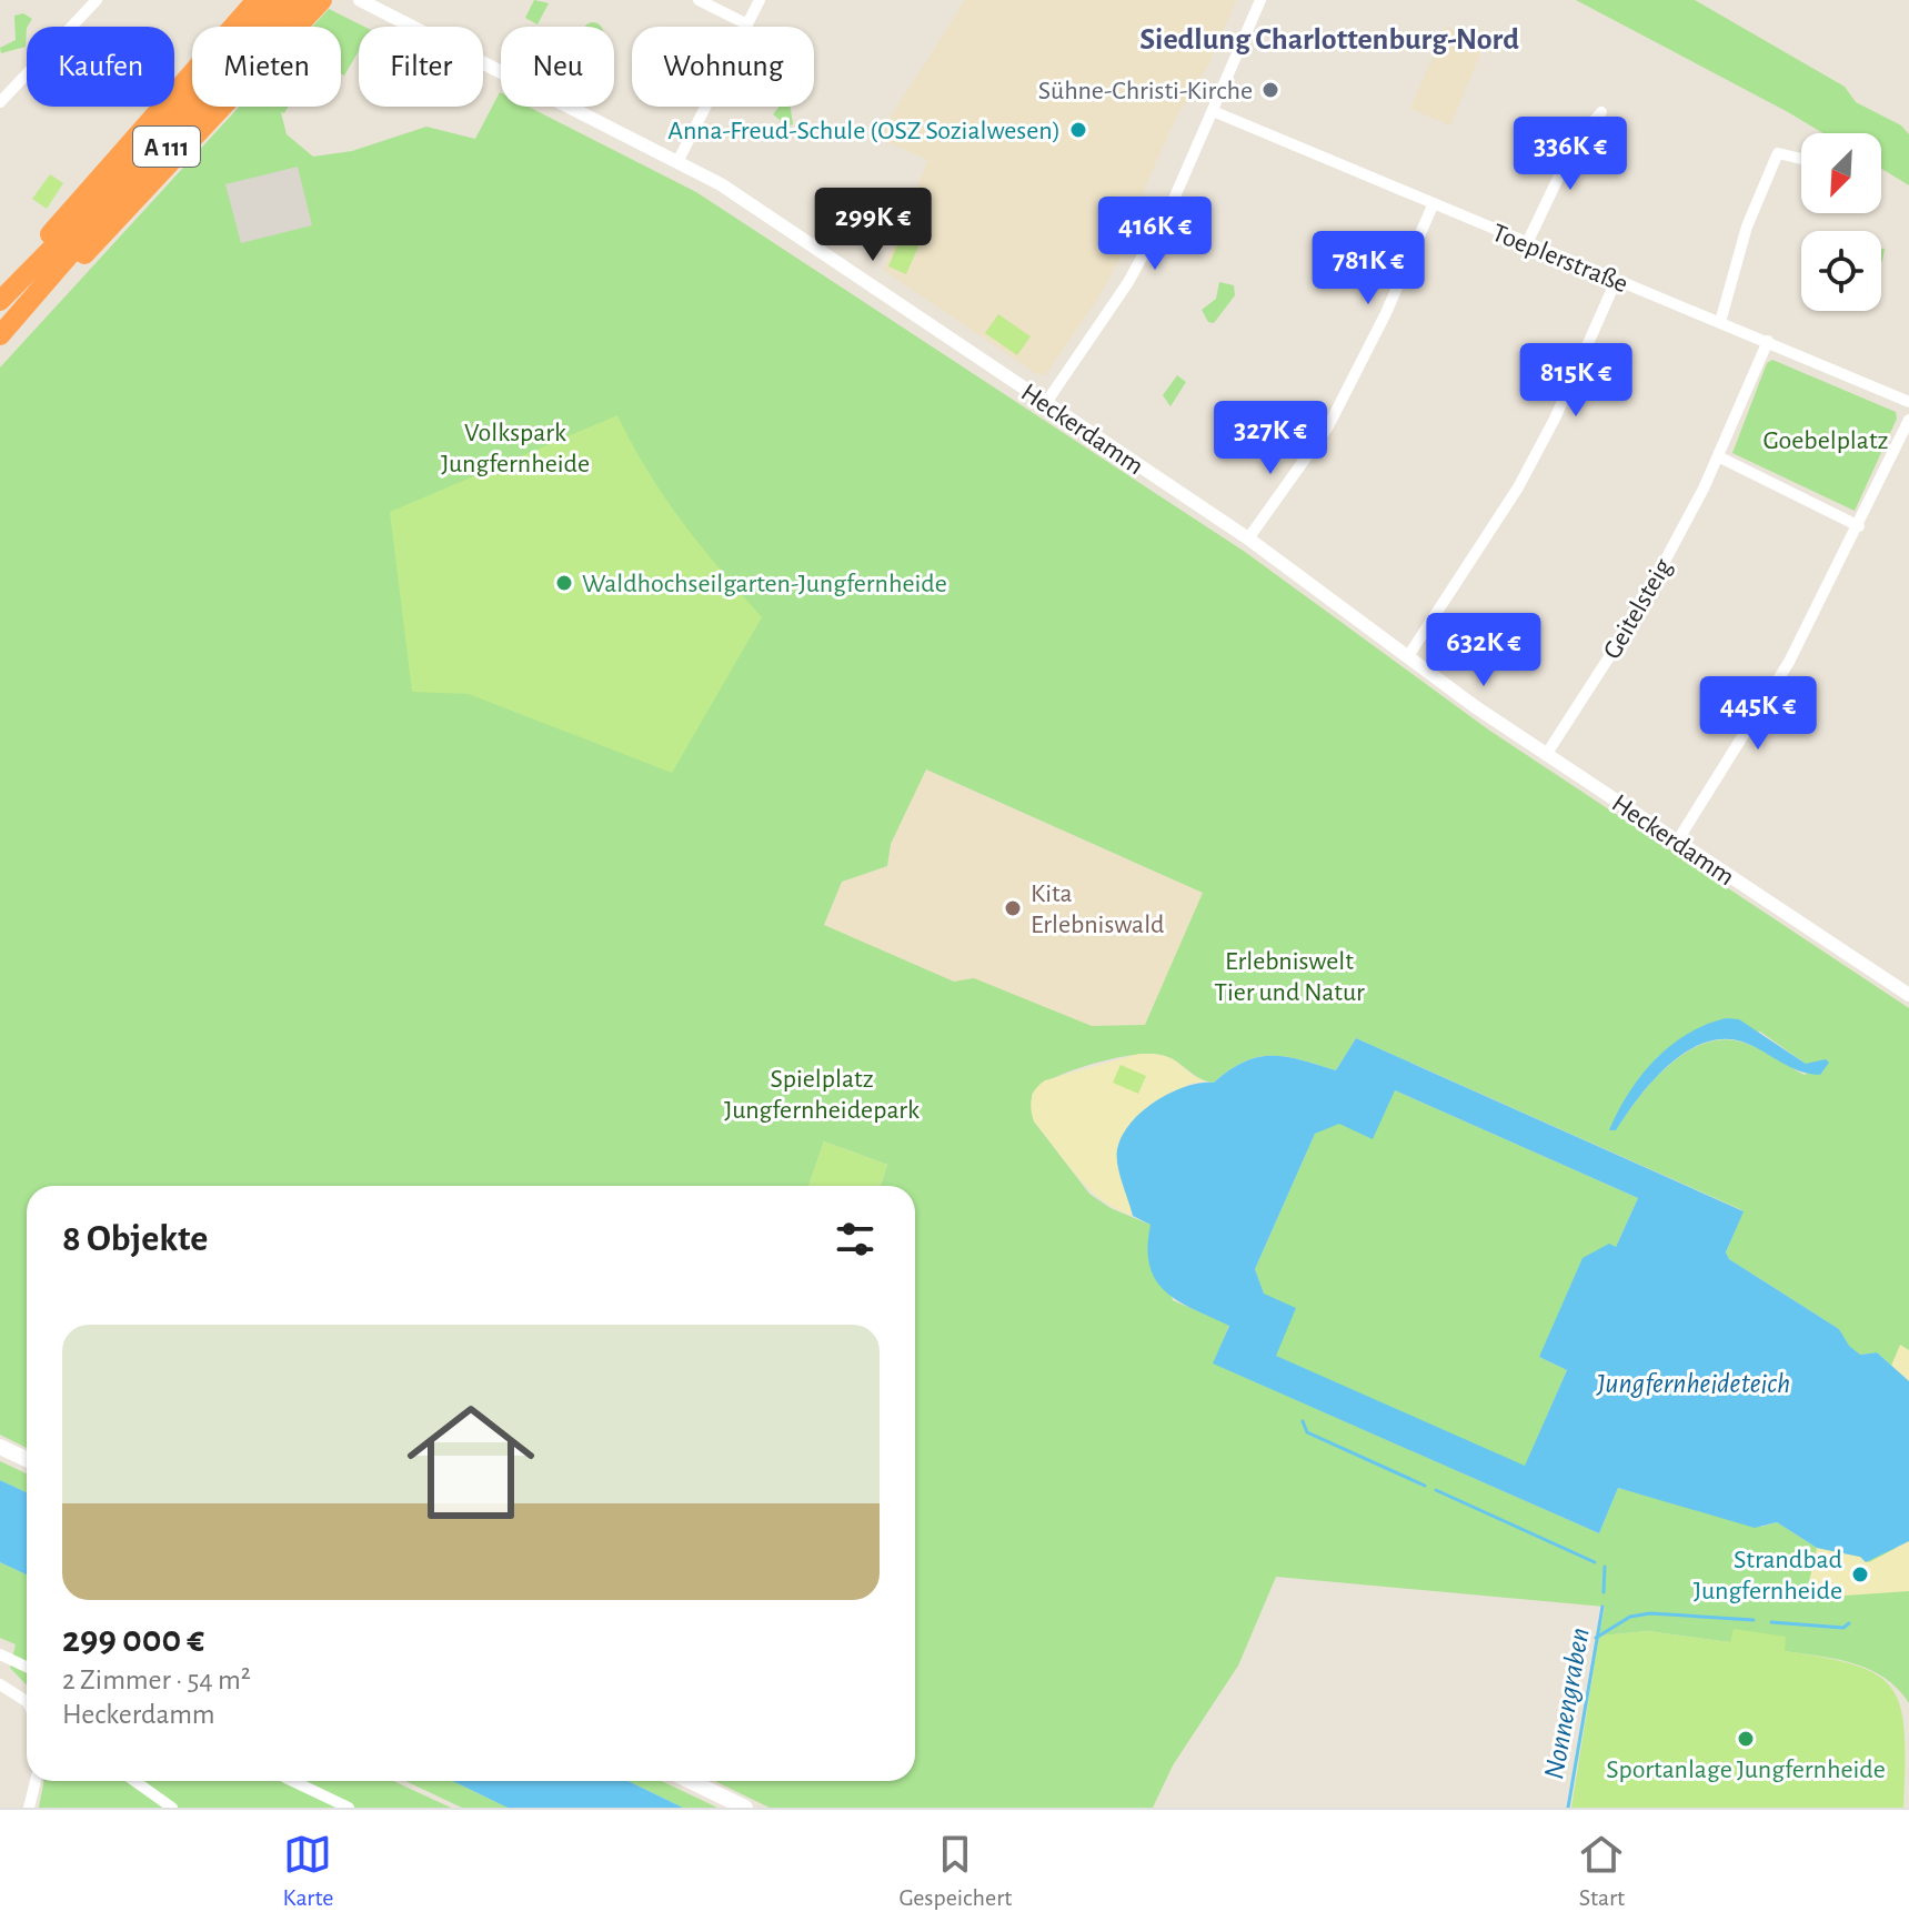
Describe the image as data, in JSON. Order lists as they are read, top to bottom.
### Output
{
  "streets": {
    "highway": ["A 111"],
    "street": ["Toeplerstraße", "Heckerdamm", "Geitelsteig"]
  },
  "crossings": [
    ["Heckerdamm", "Geitelsteig"]
  ],
  "districts": ["Siedlung Charlottenburg-Nord"],
  "water": ["Jungfernheideteich", "Nonnengraben"],
  "parks": [
    "Volkspark Jungfernheide",
    "Goebelplatz",
    "Erlebniswelt Tier und Natur",
    "Spielplatz Jungfernheidepark"
  ],
  "places": [
    "Sühne-Christi-Kirche",
    "Anna-Freud-Schule (OSZ Sozialwesen)",
    "Waldhochseilgarten-Jungfernheide",
    "Kita Erlebniswald",
    "Strandbad Jungfernheide",
    "Sportanlage Jungfernheide"
  ],
  "north": "bottom left",
  "page": {
    "chip": [
      "Kaufen",
      "Mieten",
      "Filter",
      "Neu",
      "Wohnung"
    ],
    "price": [
      "336K €",
      "299K €",
      "416K €",
      "781K €",
      "815K €",
      "327K €",
      "632K €",
      "445K €"
    ],
    "heading": "8 Objekte",
    "list": [
      {
        "name": "299 000 €",
        "note": "2 Zimmer · 54 m² · Heckerdamm"
      }
    ],
    "tabs": ["Karte", "Gespeichert", "Start"]
  }
}
